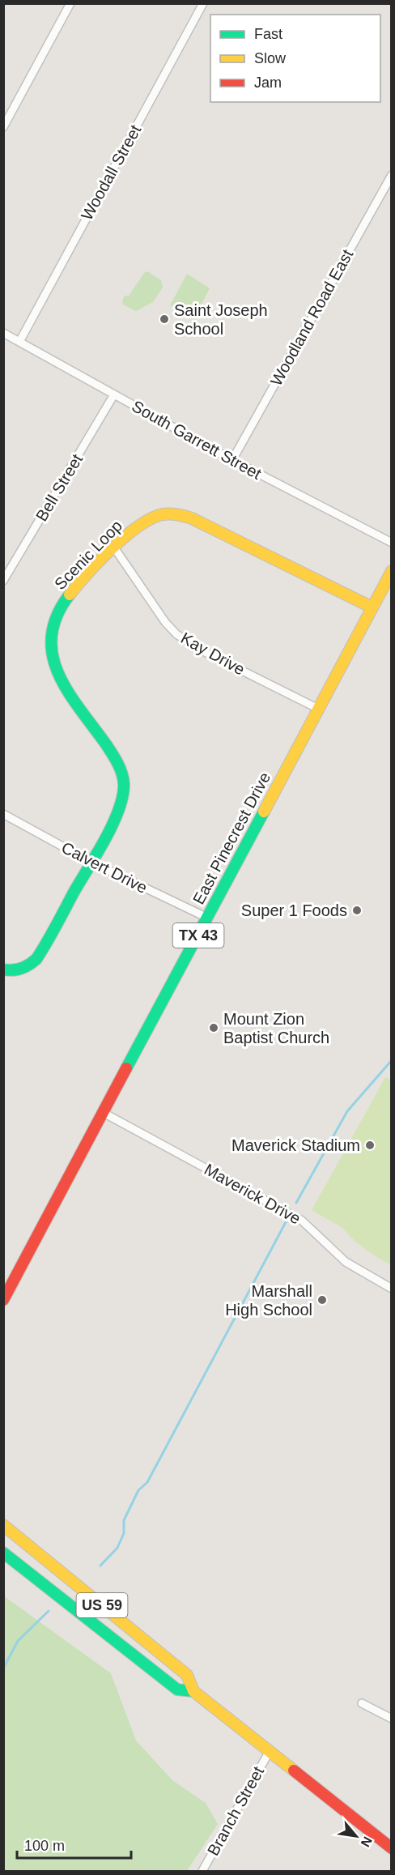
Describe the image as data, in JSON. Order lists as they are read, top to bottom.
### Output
{
  "streets": {
    "main road": [
      "Scenic Loop",
      "East Pinecrest Drive",
      "TX 43",
      "US 59"
    ],
    "street": [
      "Woodall Street",
      "Woodland Road East",
      "South Garrett Street",
      "Bell Street",
      "Kay Drive",
      "Calvert Drive",
      "Maverick Drive",
      "Branch Street"
    ]
  },
  "crossings": [
    ["Woodall Street", "South Garrett Street"],
    ["Woodland Road East", "South Garrett Street"],
    ["South Garrett Street", "Bell Street"],
    ["Scenic Loop", "Kay Drive"],
    ["Scenic Loop", "East Pinecrest Drive"],
    ["Scenic Loop", "Calvert Drive"],
    ["Kay Drive", "East Pinecrest Drive"],
    ["East Pinecrest Drive", "Calvert Drive"],
    ["East Pinecrest Drive", "Maverick Drive"],
    ["US 59", "Branch Street"]
  ],
  "places": [
    "Saint Joseph School",
    "Super 1 Foods",
    "Mount Zion Baptist Church",
    "Maverick Stadium",
    "Marshall High School"
  ],
  "legend": ["Fast", "Slow", "Jam"],
  "scale_bar": "100 m",
  "north": "bottom right"
}
